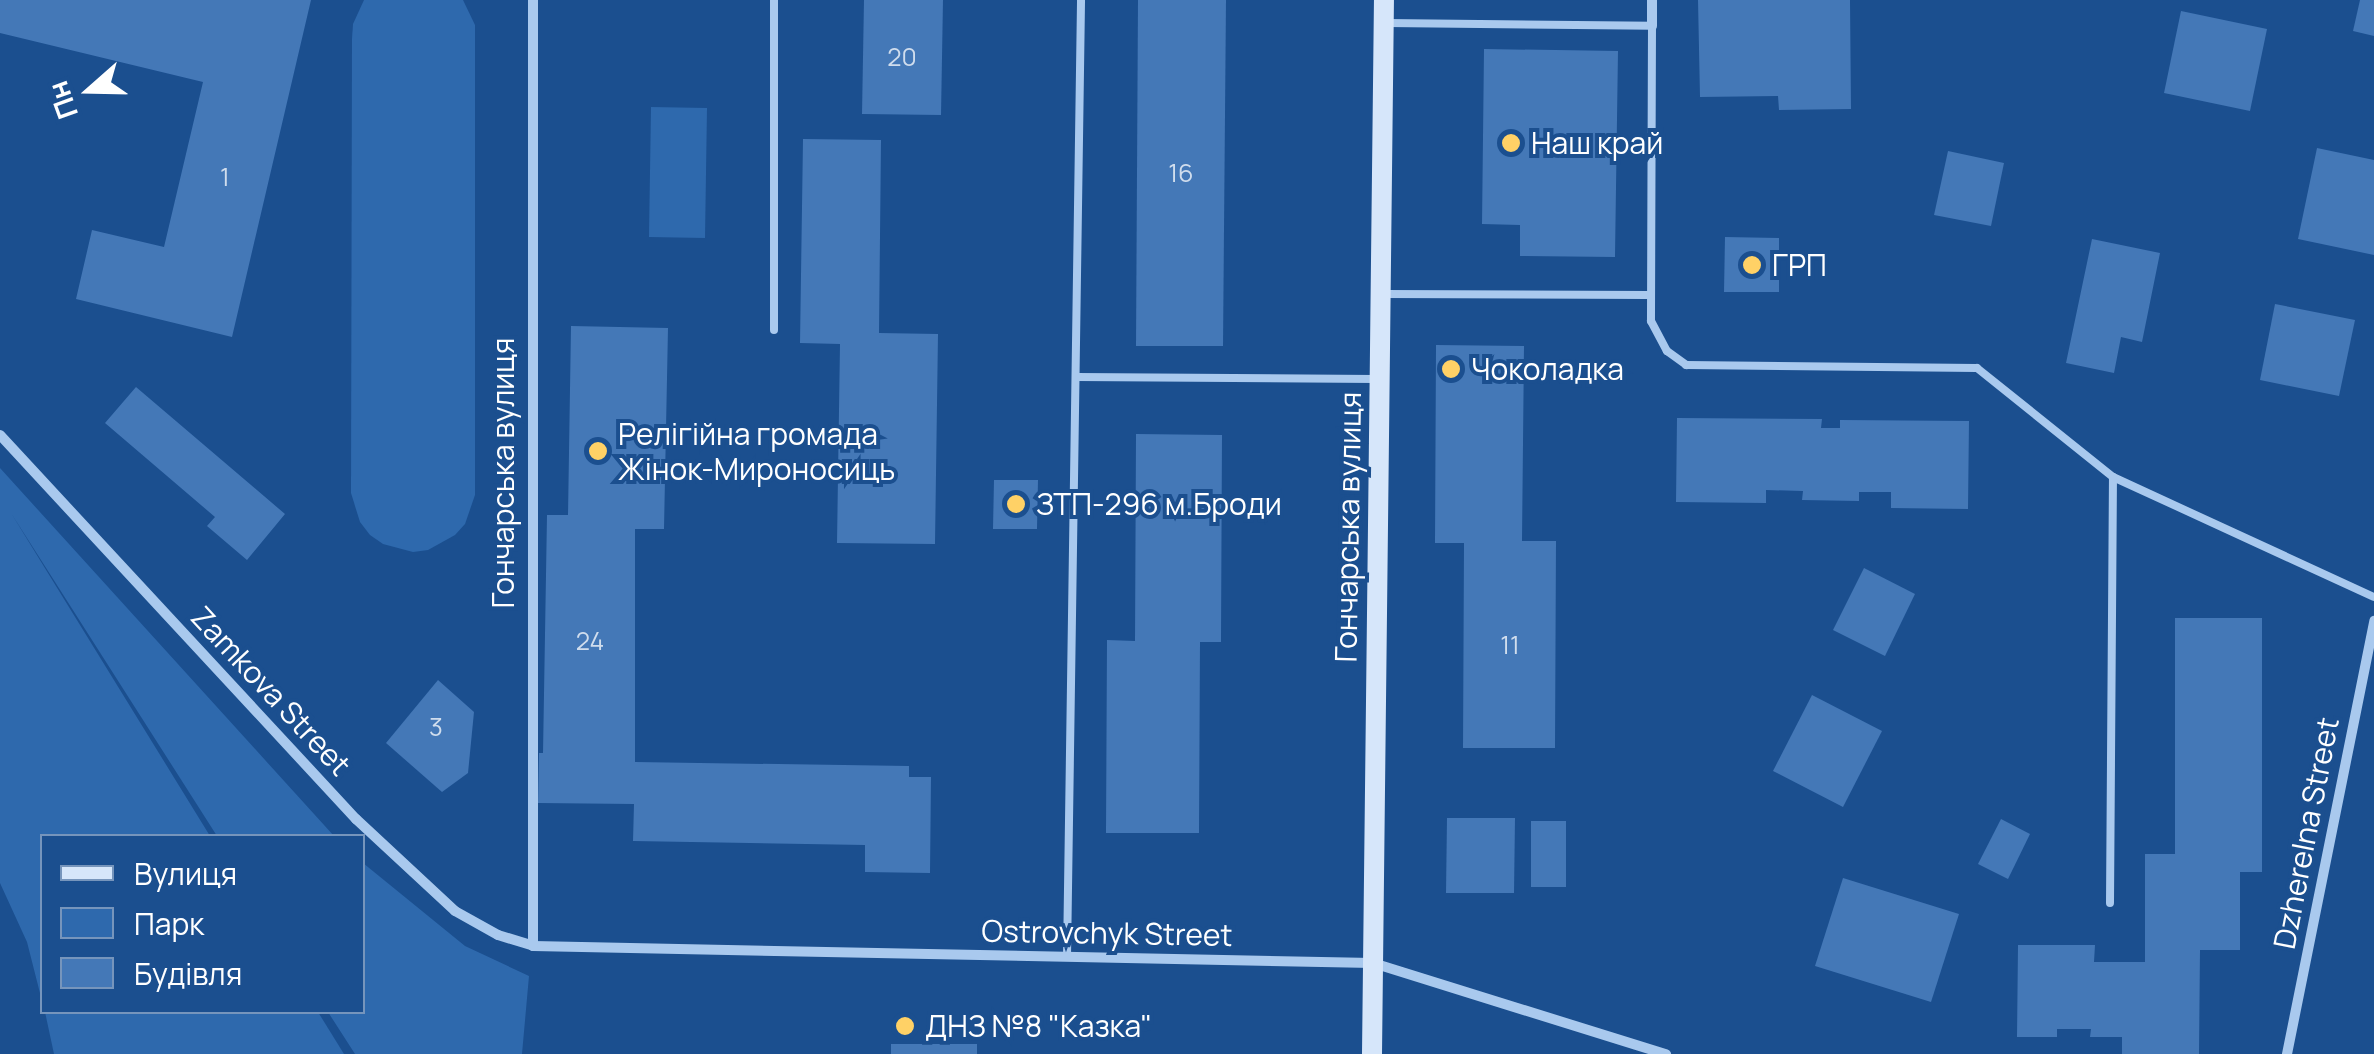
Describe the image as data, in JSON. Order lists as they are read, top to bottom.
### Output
{
  "streets": {
    "main road": ["Гончарська вулиця"],
    "street": ["Zamkova Street", "Dzherelna Street", "Ostrovchyk Street"]
  },
  "crossings": [
    ["Гончарська вулиця", "Zamkova Street"],
    ["Гончарська вулиця", "Ostrovchyk Street"],
    ["Zamkova Street", "Ostrovchyk Street"]
  ],
  "places": [
    "Наш край",
    "ГРП",
    "Чоколадка",
    "Релігійна громада Жінок-Мироносиць",
    "ЗТП-296 м.Броди",
    "ДНЗ №8 \"Казка\""
  ],
  "house_numbers": [
    "20",
    "16",
    "1",
    "24",
    "11",
    "3"
  ],
  "legend": ["Вулиця", "Парк", "Будівля"],
  "north": "left"
}
